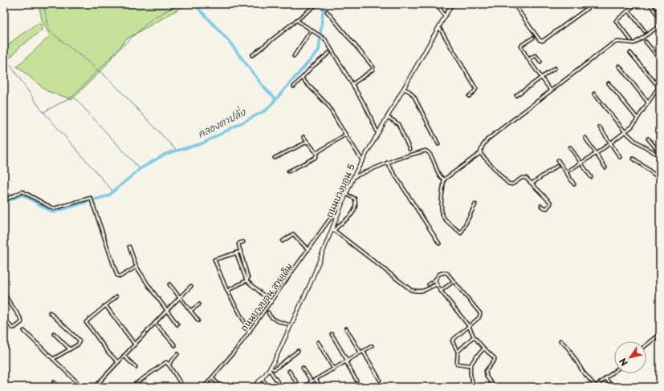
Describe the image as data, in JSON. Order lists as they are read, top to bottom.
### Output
{
  "streets": {
    "main road": ["ถนนบางบอน 5"],
    "street": ["ถนนบางบอน สายเดิม"]
  },
  "crossings": [
    ["ถนนบางบอน 5", "ถนนบางบอน สายเดิม"]
  ],
  "water": ["คลองตาปลั่ง"],
  "north": "bottom left"
}
